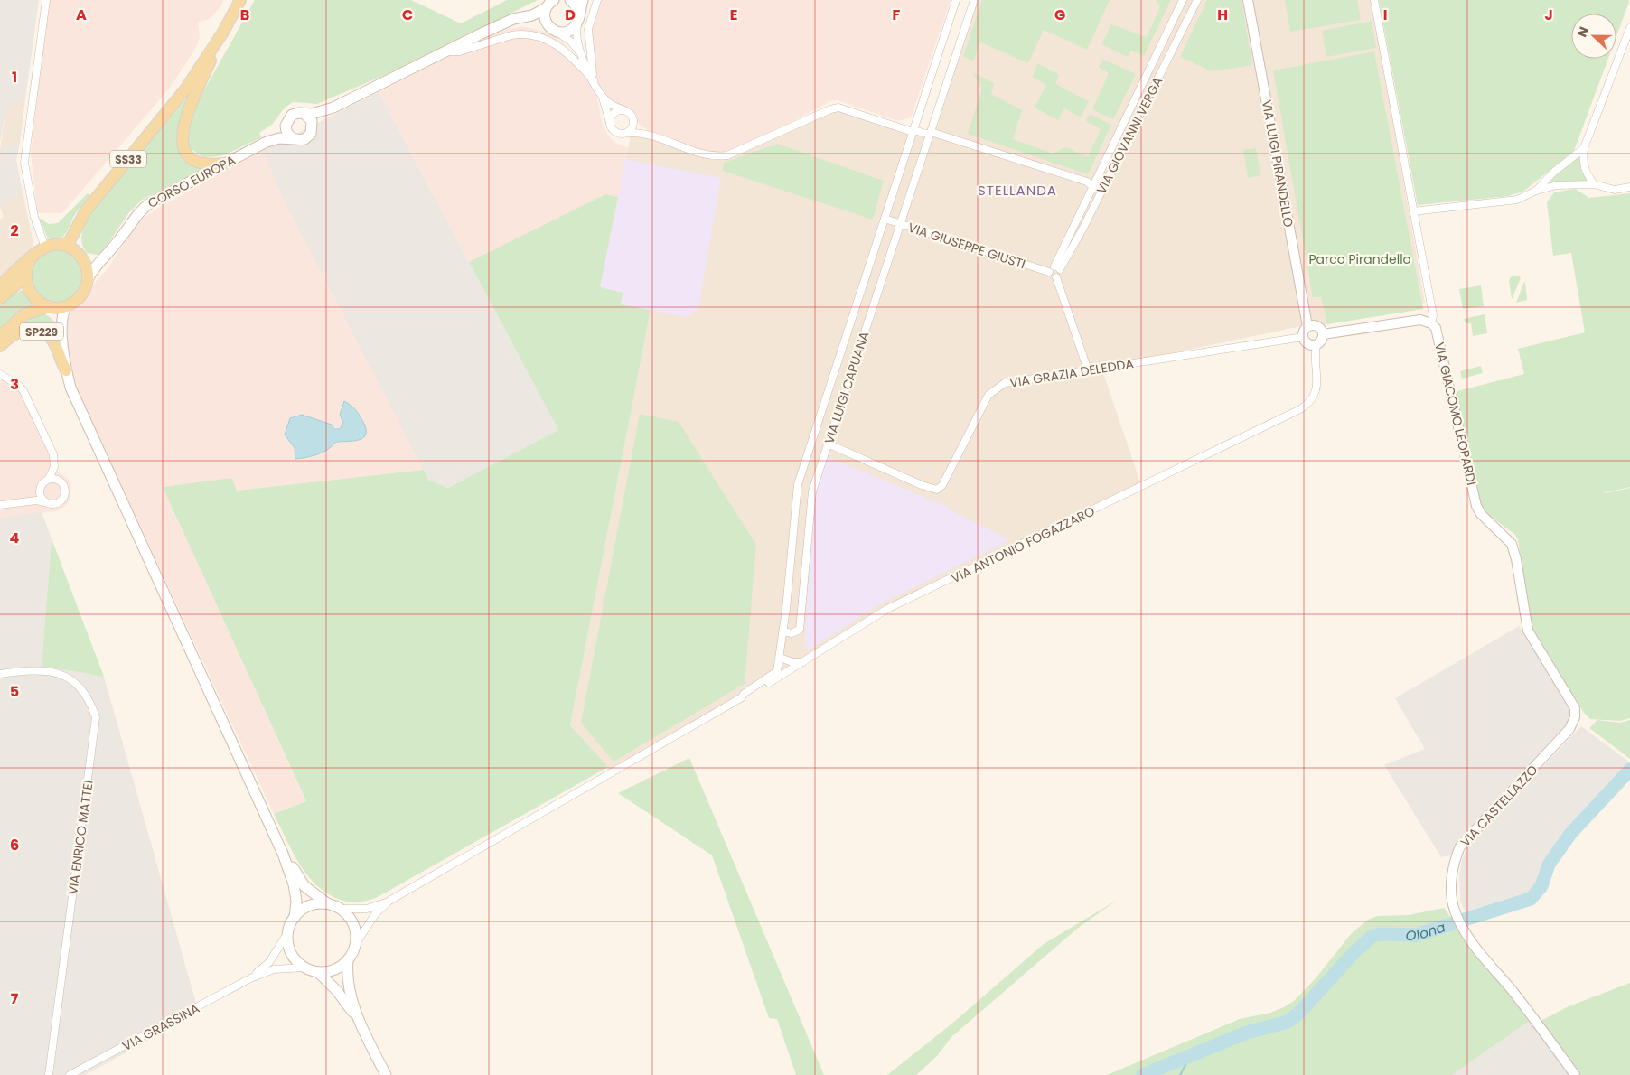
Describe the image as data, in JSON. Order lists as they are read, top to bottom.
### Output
{
  "streets": {
    "main road": ["SS33", "CORSO EUROPA", "SP229"],
    "street": [
      "VIA GIOVANNI VERGA",
      "VIA LUIGI PIRANDELLO",
      "VIA GIUSEPPE GIUSTI",
      "VIA GRAZIA DELEDDA",
      "VIA LUIGI CAPUANA",
      "VIA GIACOMO LEOPARDI",
      "VIA ANTONIO FOGAZZARO",
      "VIA CASTELLAZZO",
      "VIA ENRICO MATTEI",
      "VIA GRASSINA"
    ]
  },
  "crossings": [
    ["VIA GIOVANNI VERGA", "VIA GIUSEPPE GIUSTI"],
    ["SS33", "CORSO EUROPA"],
    ["SS33", "SP229"],
    ["VIA LUIGI PIRANDELLO", "VIA GRAZIA DELEDDA"],
    ["VIA LUIGI PIRANDELLO", "VIA ANTONIO FOGAZZARO"],
    ["CORSO EUROPA", "SP229"],
    ["VIA GIUSEPPE GIUSTI", "VIA LUIGI CAPUANA"],
    ["SP229", "VIA GRASSINA"],
    ["VIA GRAZIA DELEDDA", "VIA LUIGI CAPUANA"],
    ["VIA GRAZIA DELEDDA", "VIA ANTONIO FOGAZZARO"],
    ["VIA GIACOMO LEOPARDI", "VIA CASTELLAZZO"]
  ],
  "districts": ["STELLANDA"],
  "water": ["Olona"],
  "parks": ["Parco Pirandello"],
  "north": "left",
  "grid": {
    "columns": [
      "A",
      "B",
      "C",
      "D",
      "E",
      "F",
      "G",
      "H",
      "I",
      "J"
    ],
    "rows": [
      "1",
      "2",
      "3",
      "4",
      "5",
      "6",
      "7"
    ]
  }
}
